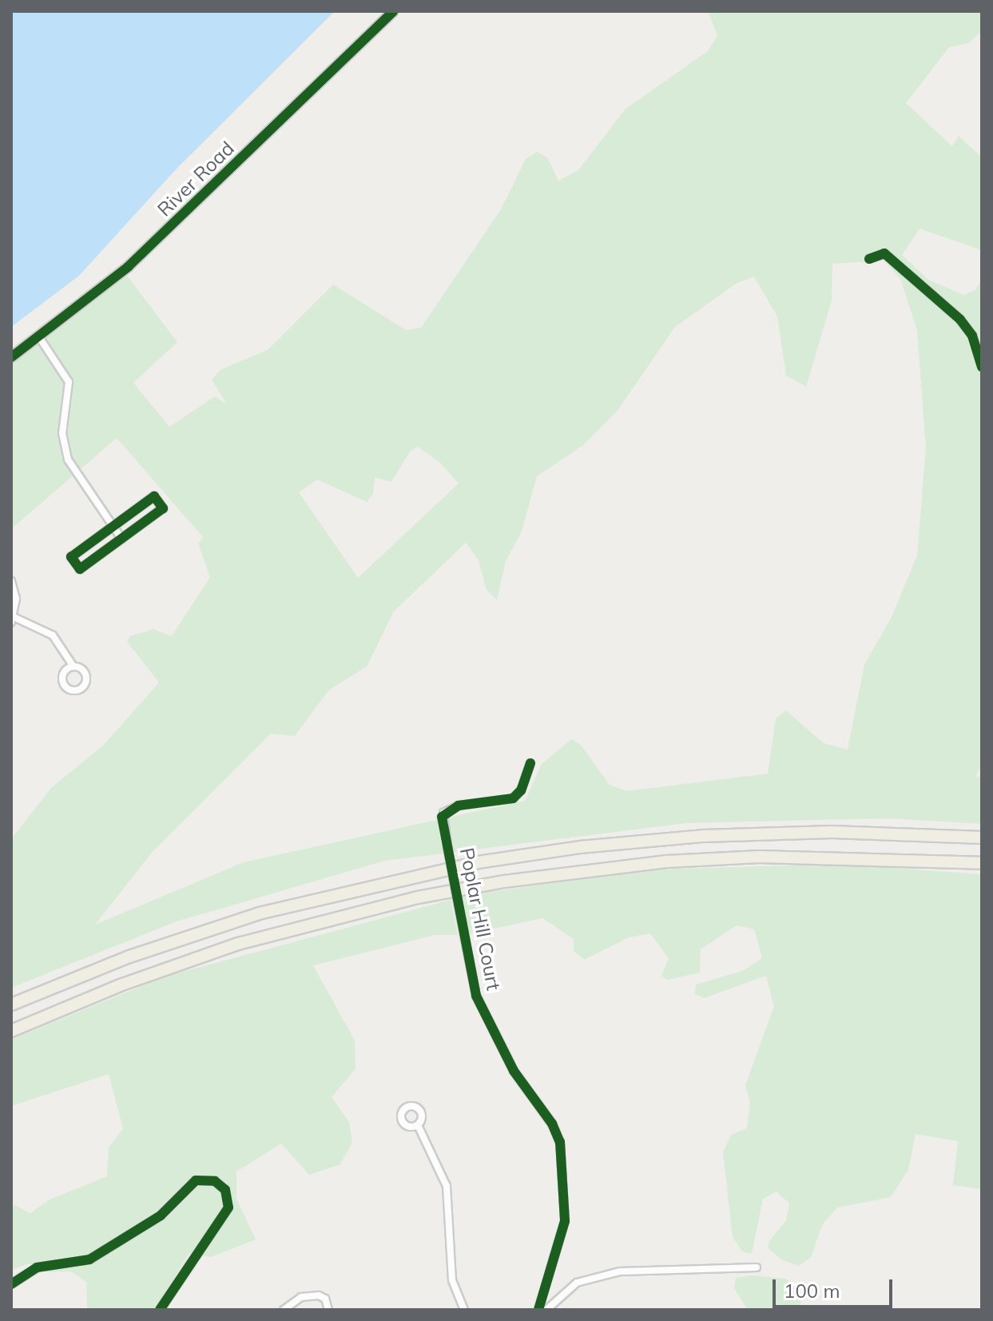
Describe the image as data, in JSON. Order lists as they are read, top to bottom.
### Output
{
  "streets": {
    "street": ["River Road", "Poplar Hill Court"]
  },
  "scale_bar": "100 m"
}
